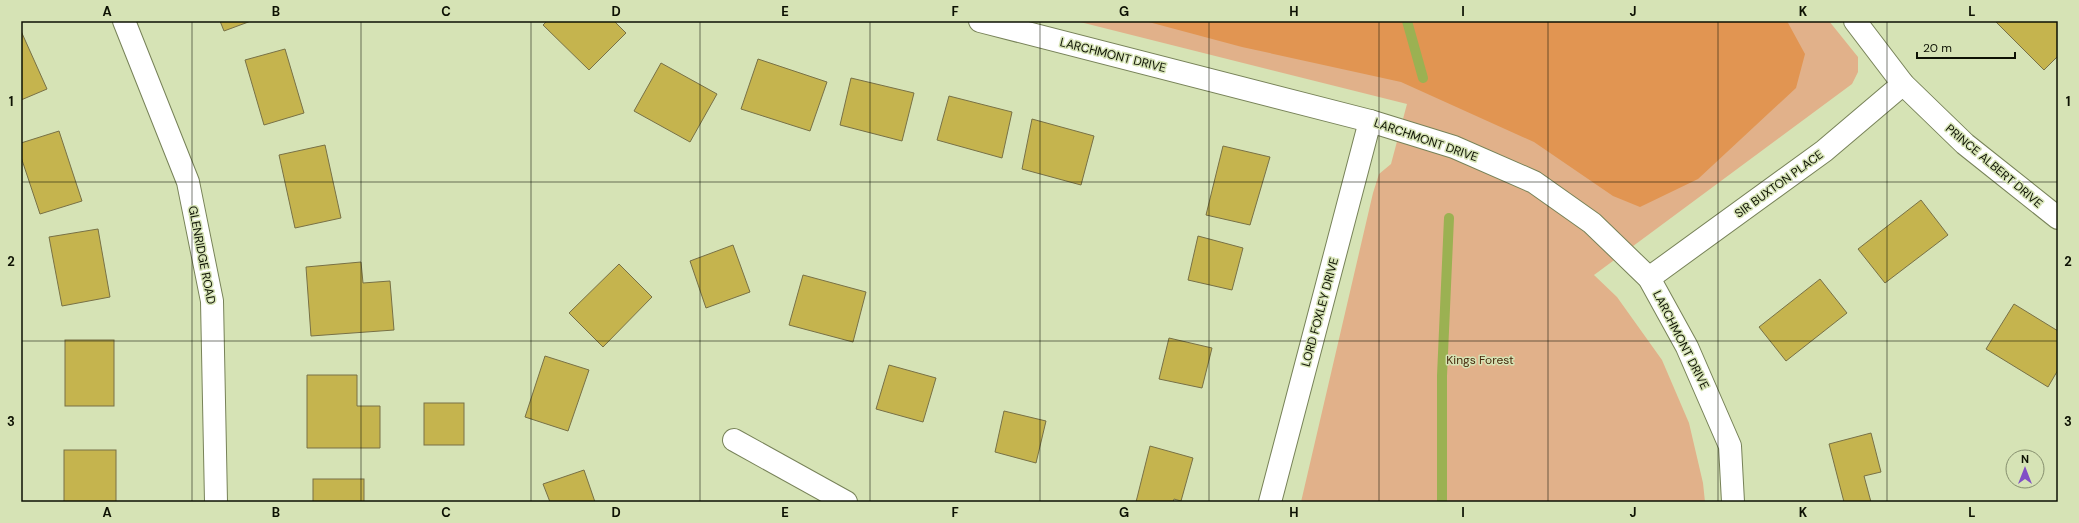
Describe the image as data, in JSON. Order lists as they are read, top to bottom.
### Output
{
  "streets": {
    "street": [
      "LARCHMONT DRIVE",
      "PRINCE ALBERT DRIVE",
      "SIR BUXTON PLACE",
      "GLENRIDGE ROAD",
      "LORD FOXLEY DRIVE"
    ]
  },
  "crossings": [
    ["LARCHMONT DRIVE", "SIR BUXTON PLACE"],
    ["LARCHMONT DRIVE", "LORD FOXLEY DRIVE"],
    ["PRINCE ALBERT DRIVE", "SIR BUXTON PLACE"]
  ],
  "parks": ["Kings Forest"],
  "scale_bar": "20 m",
  "north": "top",
  "grid": {
    "columns": [
      "A",
      "B",
      "C",
      "D",
      "E",
      "F",
      "G",
      "H",
      "I",
      "J",
      "K",
      "L"
    ],
    "rows": ["1", "2", "3"]
  }
}
